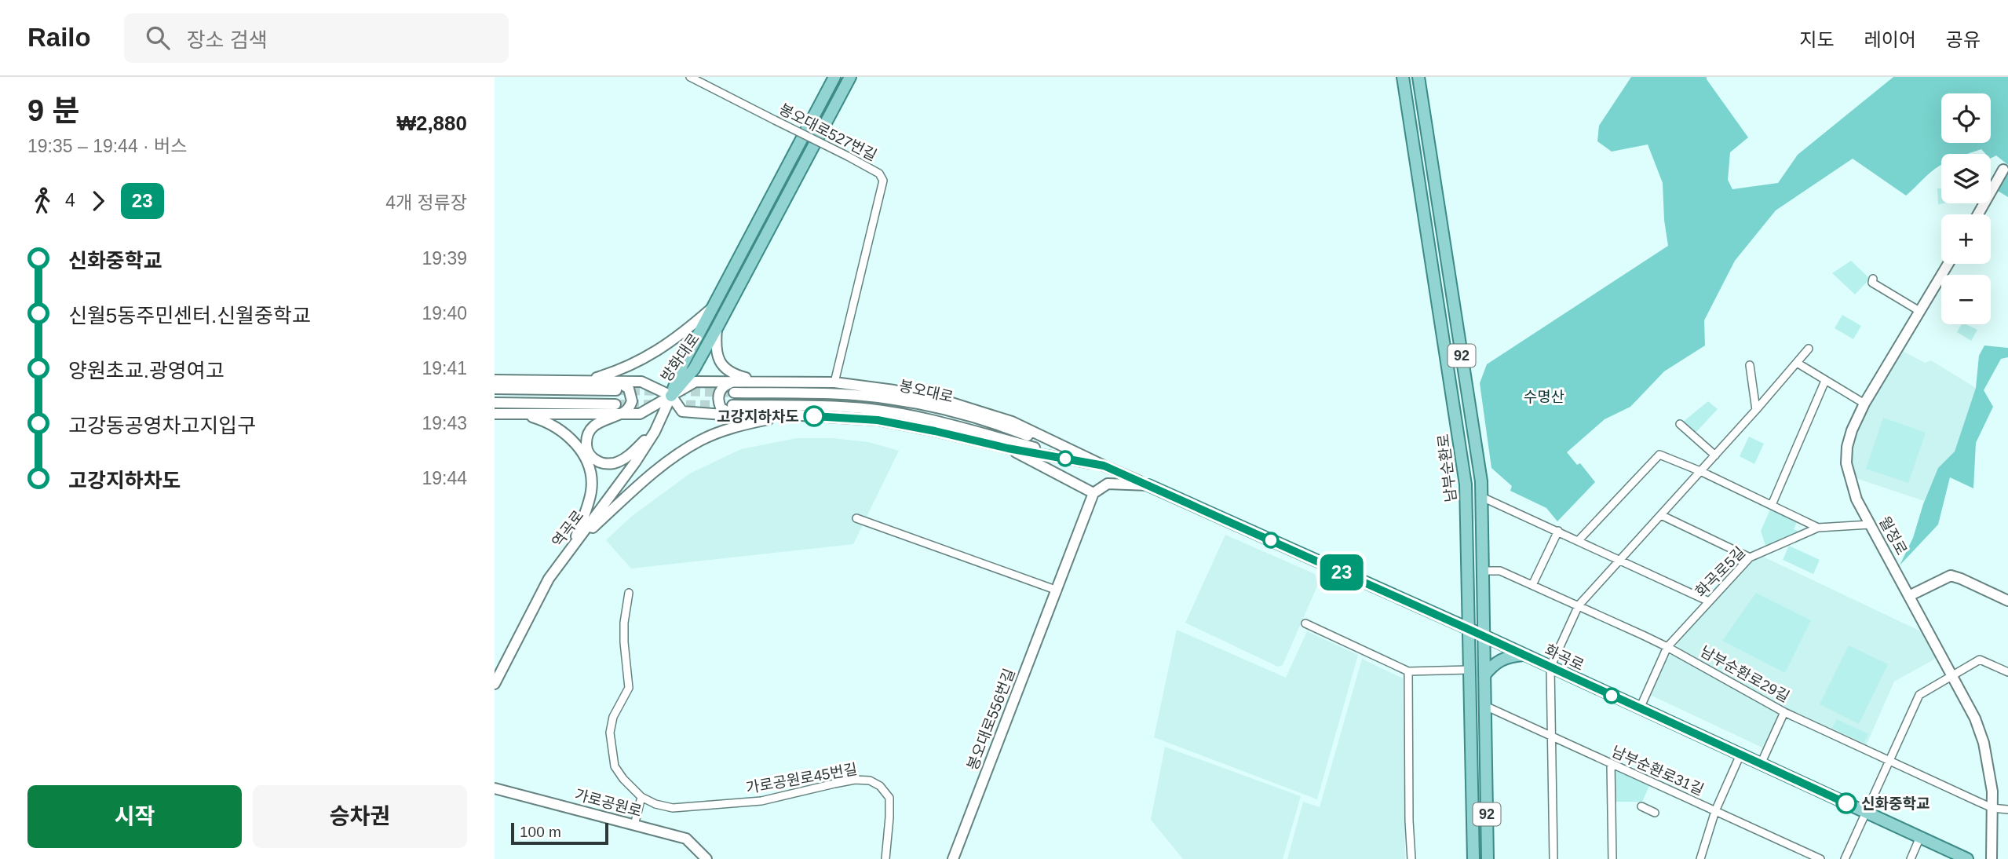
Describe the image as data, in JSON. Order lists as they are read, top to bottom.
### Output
{
  "streets": {
    "main road": [
      "92",
      "방화대로",
      "남부순환로",
      "화곡로"
    ],
    "street": [
      "봉오대로527번길",
      "봉오대로",
      "역곡로",
      "월정로",
      "화곡로5길",
      "남부순환로29길",
      "봉오대로556번길",
      "남부순환로31길",
      "가로공원로45번길",
      "가로공원로"
    ]
  },
  "crossings": [
    ["방화대로", "역곡로"],
    ["봉오대로", "화곡로"],
    ["남부순환로", "화곡로"],
    ["남부순환로", "남부순환로29길"],
    ["남부순환로", "남부순환로31길"],
    ["월정로", "화곡로5길"],
    ["월정로", "남부순환로29길"],
    ["화곡로5길", "화곡로"],
    ["화곡로5길", "남부순환로29길"]
  ],
  "parks": ["수명산"],
  "places": ["고강지하차도", "신화중학교"],
  "lines": ["bus line 23"],
  "scale_bar": "100 m",
  "page": {
    "header": "Railo",
    "search": "장소 검색",
    "nav": ["지도", "레이어", "공유"],
    "heading": ["9 분", "19:35 – 19:44 · 버스", "₩2,880"],
    "on_map": "23",
    "map_buttons": ["+", "−"],
    "legs": ["4", "23", "4개 정류장"],
    "list": [
      {
        "name": "신화중학교",
        "value": "19:39"
      },
      {
        "name": "신월5동주민센터.신월중학교",
        "value": "19:40"
      },
      {
        "name": "양원초교.광영여고",
        "value": "19:41"
      },
      {
        "name": "고강동공영차고지입구",
        "value": "19:43"
      },
      {
        "name": "고강지하차도",
        "value": "19:44"
      }
    ],
    "buttons": ["시작", "승차권"],
    "scale": "100 m"
  }
}
